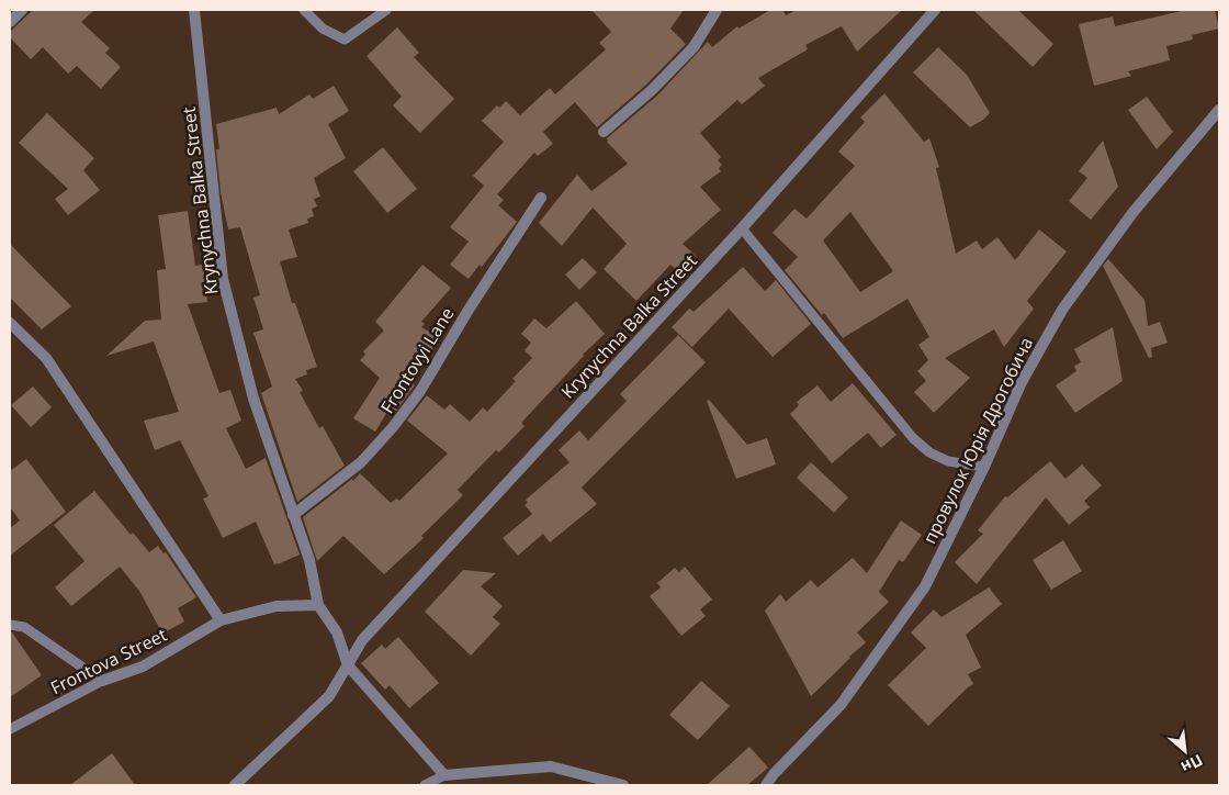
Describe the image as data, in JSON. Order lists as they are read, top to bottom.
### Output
{
  "streets": {
    "street": [
      "Krynychna Balka Street",
      "Frontovyi Lane",
      "провулок Юрія Дрогобича",
      "Frontova Street"
    ]
  },
  "crossings": [
    ["Krynychna Balka Street", "Frontovyi Lane"],
    ["Krynychna Balka Street", "Frontova Street"]
  ],
  "north": "bottom right"
}
